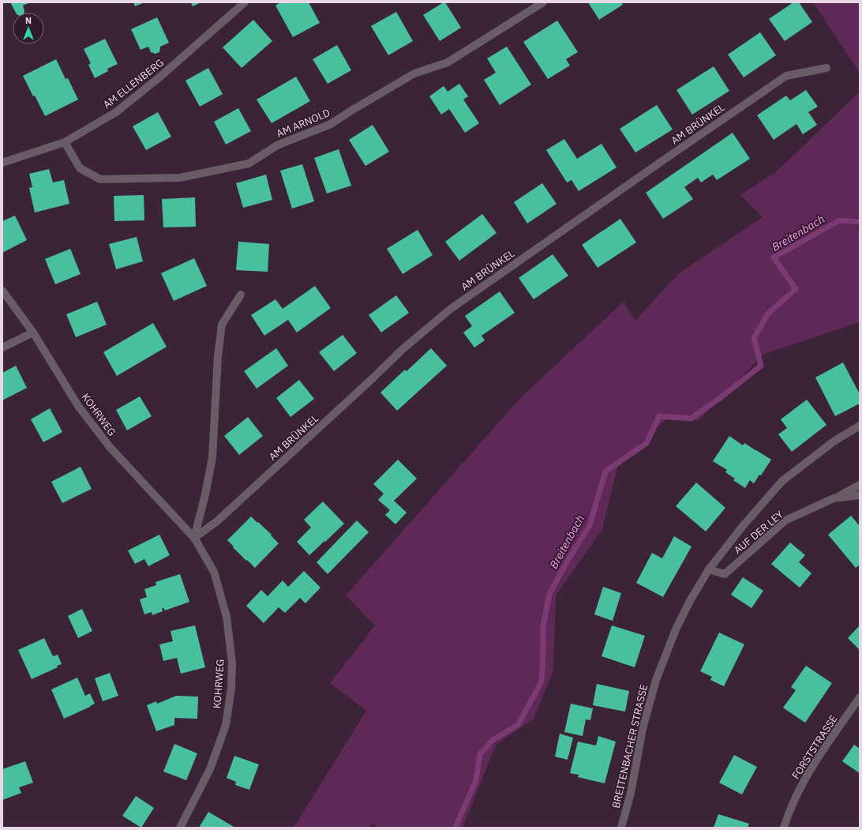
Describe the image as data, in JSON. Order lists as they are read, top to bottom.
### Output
{
  "streets": {
    "street": [
      "AM ELLENBERG",
      "AM ARNOLD",
      "AM BRÜNKEL",
      "KOHRWEG",
      "AUF DER LEY",
      "BREITENBACHER STRASSE",
      "FORSTSTRASSE"
    ]
  },
  "crossings": [
    ["AM ELLENBERG", "AM ARNOLD"],
    ["AM BRÜNKEL", "KOHRWEG"],
    ["AUF DER LEY", "BREITENBACHER STRASSE"]
  ],
  "water": ["Breitenbach"],
  "north": "top"
}
